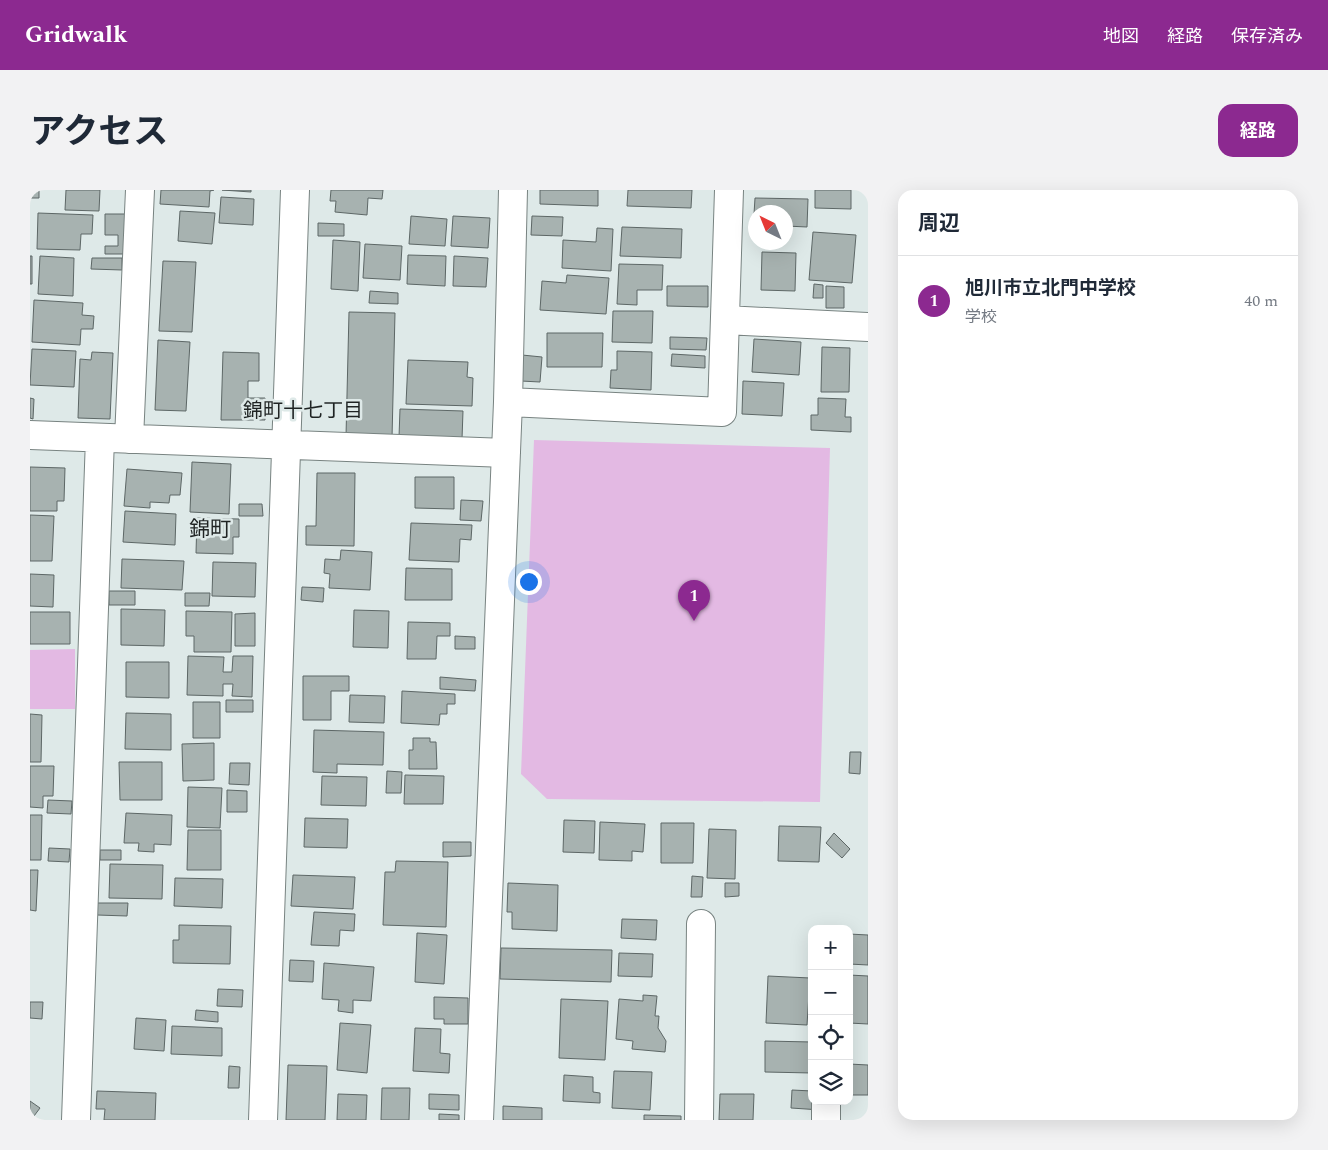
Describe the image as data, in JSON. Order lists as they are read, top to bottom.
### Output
{
  "districts": ["錦町十七丁目", "錦町"],
  "north": "top left",
  "page": {
    "header": "Gridwalk",
    "nav": ["地図", "経路", "保存済み"],
    "title": "アクセス",
    "buttons": "経路",
    "heading": "周辺",
    "list": [
      {
        "mark": "1",
        "name": "旭川市立北門中学校",
        "note": "学校",
        "value": "40 m"
      }
    ],
    "pins": "1",
    "map_buttons": ["+", "−"]
  }
}
